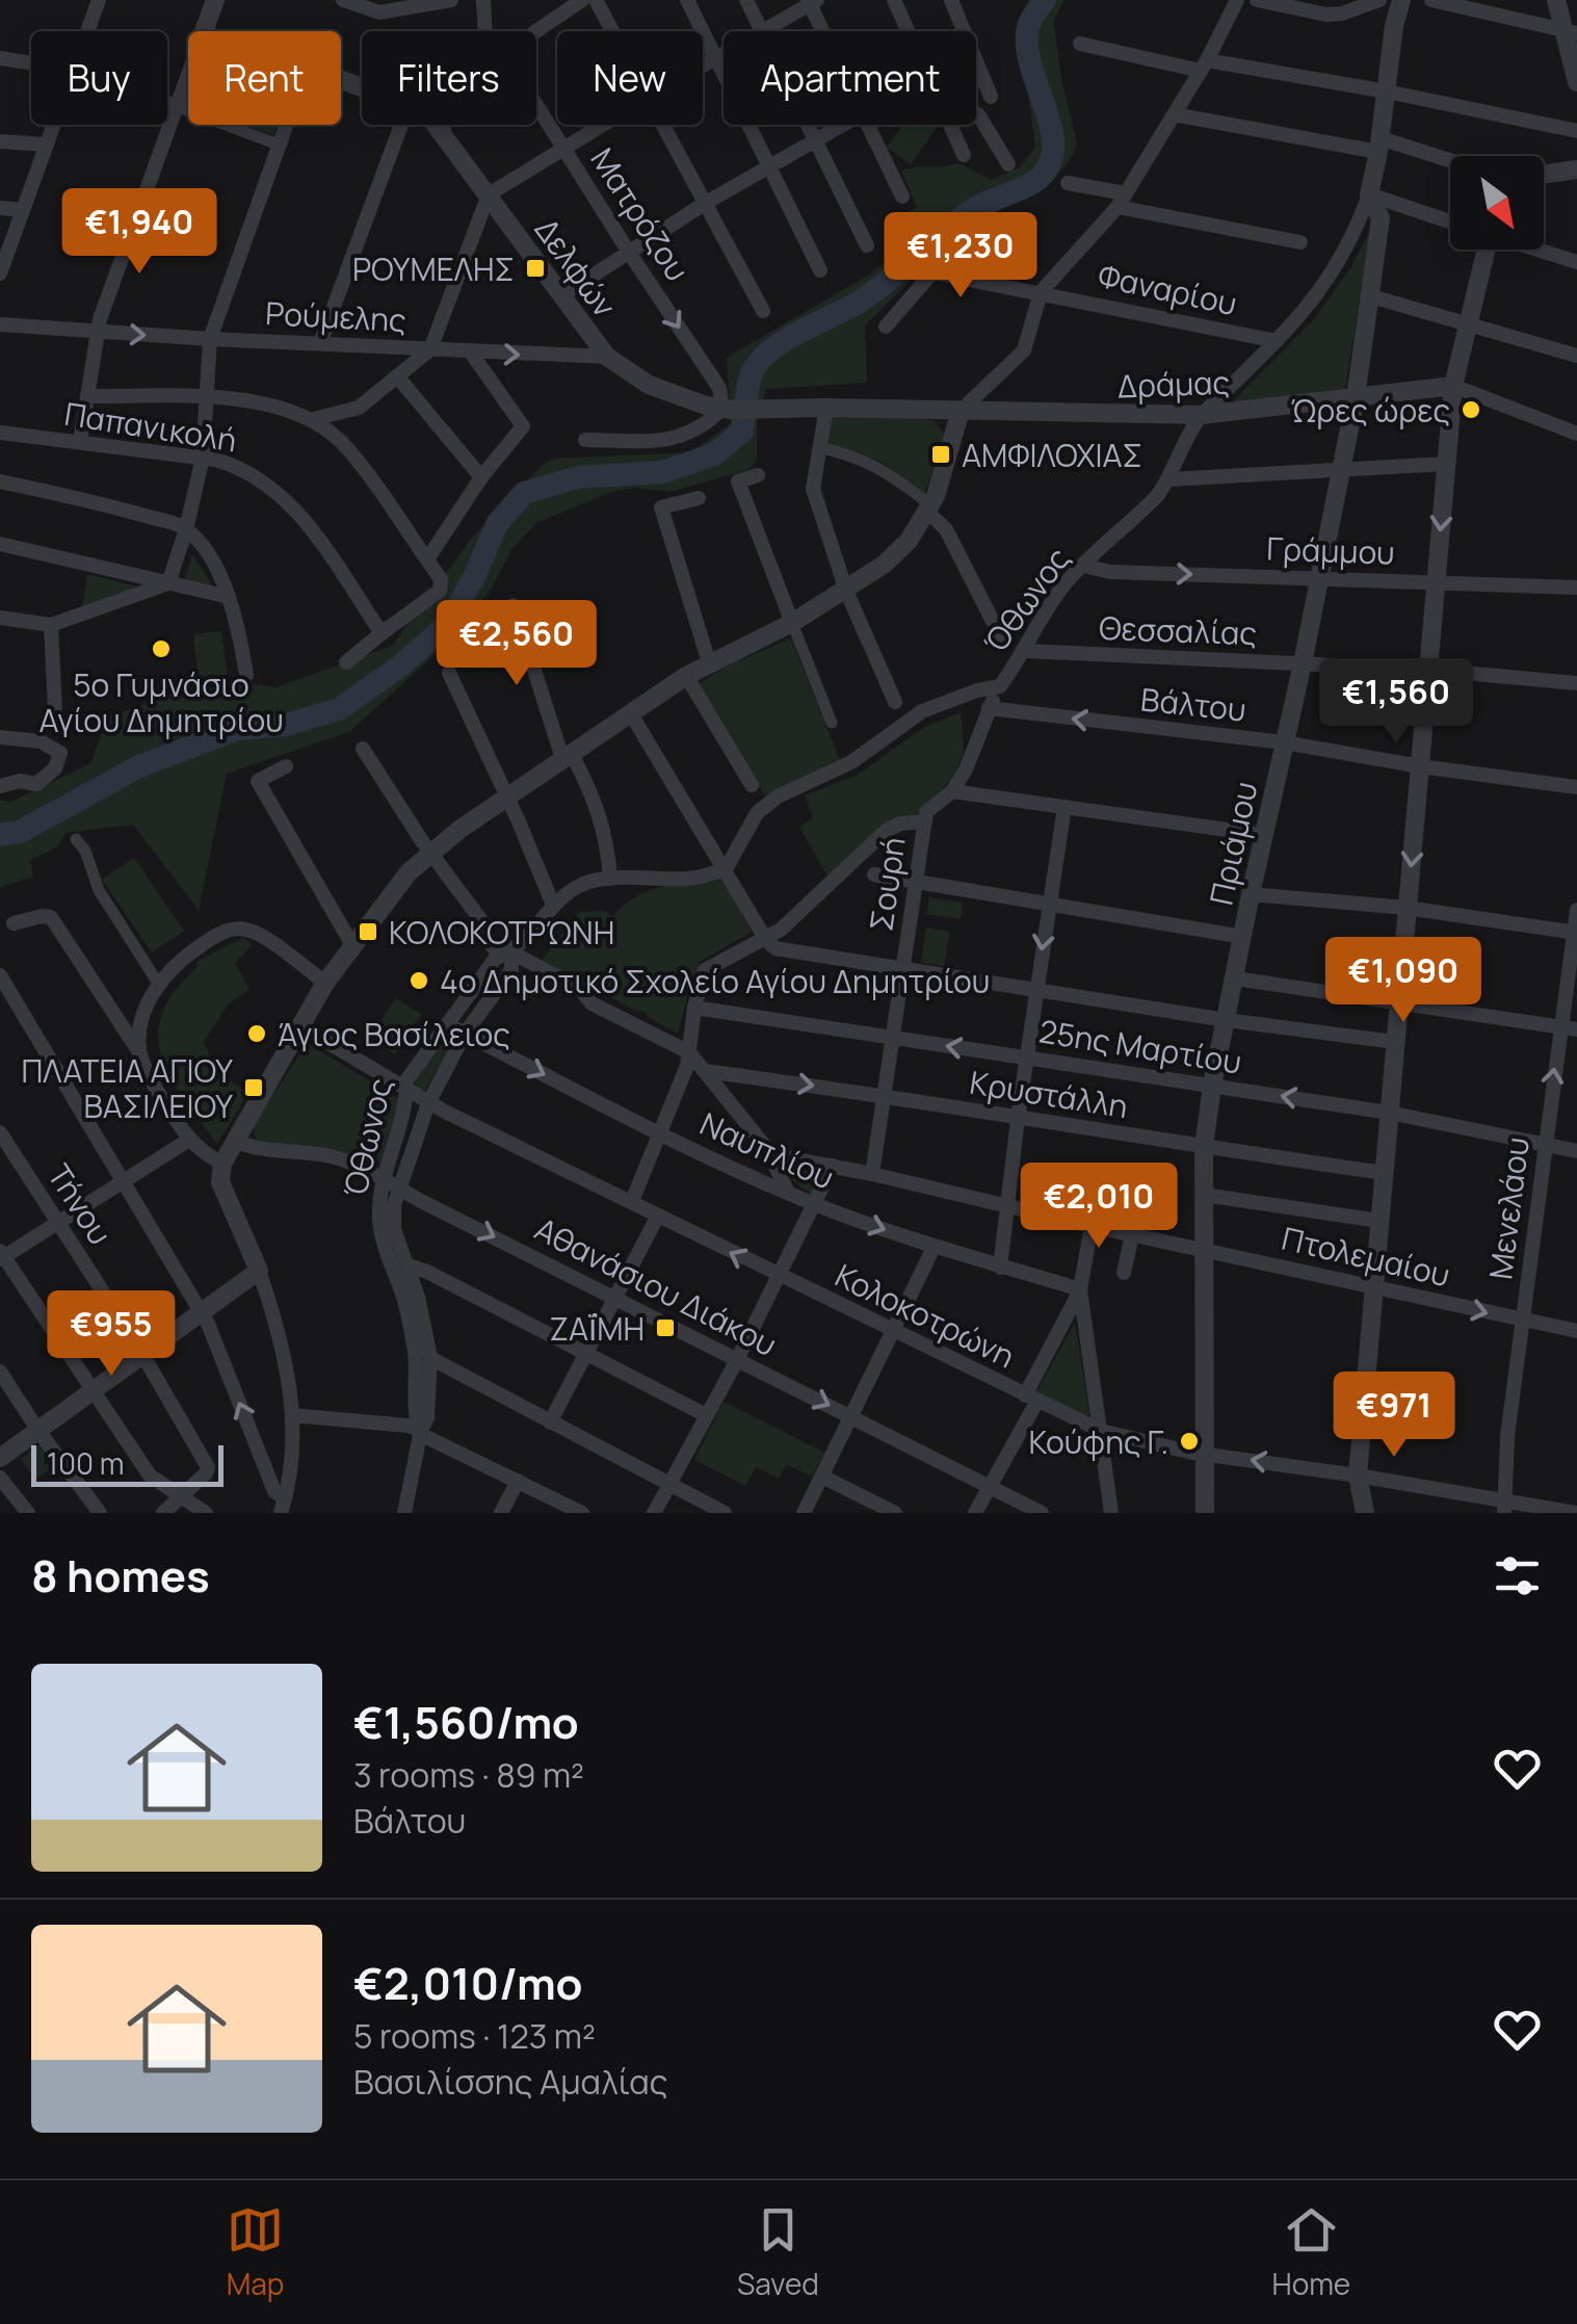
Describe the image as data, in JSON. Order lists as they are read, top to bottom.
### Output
{
  "streets": {
    "street": [
      "Ματρόζου",
      "Δελφών",
      "Φαναρίου",
      "Ρούμελης",
      "Δράμας",
      "Παπανικολή",
      "Γράμμου",
      "Όθωνος",
      "Θεσσαλίας",
      "Βάλτου",
      "Πριάμου",
      "Σουρή",
      "25ης Μαρτίου",
      "Κρυστάλλη",
      "Ναυπλίου",
      "Τήνου",
      "Μενελάου",
      "Πτολεμαίου",
      "Αθανάσιου Διάκου",
      "Κολοκοτρώνη"
    ]
  },
  "crossings": [
    ["Ματρόζου", "Δελφών"],
    ["Δελφών", "Ρούμελης"],
    ["Δελφών", "Δράμας"],
    ["Φαναρίου", "Όθωνος"],
    ["Δράμας", "Όθωνος"],
    ["Δράμας", "Πριάμου"],
    ["Γράμμου", "Όθωνος"],
    ["Γράμμου", "Πριάμου"],
    ["Όθωνος", "Θεσσαλίας"],
    ["Όθωνος", "Πριάμου"],
    ["Όθωνος", "Σουρή"],
    ["Όθωνος", "Ναυπλίου"],
    ["Όθωνος", "Αθανάσιου Διάκου"],
    ["Όθωνος", "Κολοκοτρώνη"],
    ["Θεσσαλίας", "Πριάμου"],
    ["Βάλτου", "Πριάμου"],
    ["Βάλτου", "Σουρή"],
    ["Πριάμου", "25ης Μαρτίου"],
    ["Πριάμου", "Κρυστάλλη"],
    ["Πριάμου", "Πτολεμαίου"],
    ["Πριάμου", "Κολοκοτρώνη"],
    ["Σουρή", "25ης Μαρτίου"],
    ["Σουρή", "Κρυστάλλη"],
    ["Σουρή", "Πτολεμαίου"],
    ["25ης Μαρτίου", "Μενελάου"],
    ["Μενελάου", "Πτολεμαίου"],
    ["Μενελάου", "Κολοκοτρώνη"]
  ],
  "places": {
    "transit": [
      "ΡΟΥΜΕΛΗΣ",
      "ΑΜΦΙΛΟΧΙΑΣ",
      "ΚΟΛΟΚΟΤΡΏΝΗ",
      "ΠΛΑΤΕΙΑ ΑΓΙΟΥ ΒΑΣΙΛΕΙΟΥ",
      "ΖΑΪ́ΜΗ"
    ],
    "other": [
      "Ώρες ώρες",
      "5ο Γυμνάσιο Αγίου Δημητρίου",
      "4ο Δημοτικό Σχολείο Αγίου Δημητρίου",
      "Άγιος Βασίλειος",
      "Κούφης Γ."
    ]
  },
  "scale_bar": "100 m",
  "north": "bottom right",
  "page": {
    "chip": [
      "Buy",
      "Rent",
      "Filters",
      "New",
      "Apartment"
    ],
    "price": [
      "€1,940",
      "€1,230",
      "€2,560",
      "€1,560",
      "€1,090",
      "€2,010",
      "€955",
      "€971"
    ],
    "scale": "100 m",
    "heading": "8 homes",
    "list": [
      {
        "name": "€1,560/mo",
        "note": "3 rooms · 89 m² · Βάλτου"
      },
      {
        "name": "€2,010/mo",
        "note": "5 rooms · 123 m² · Βασιλίσσης Αμαλίας"
      }
    ],
    "tabs": ["Map", "Saved", "Home"]
  }
}
